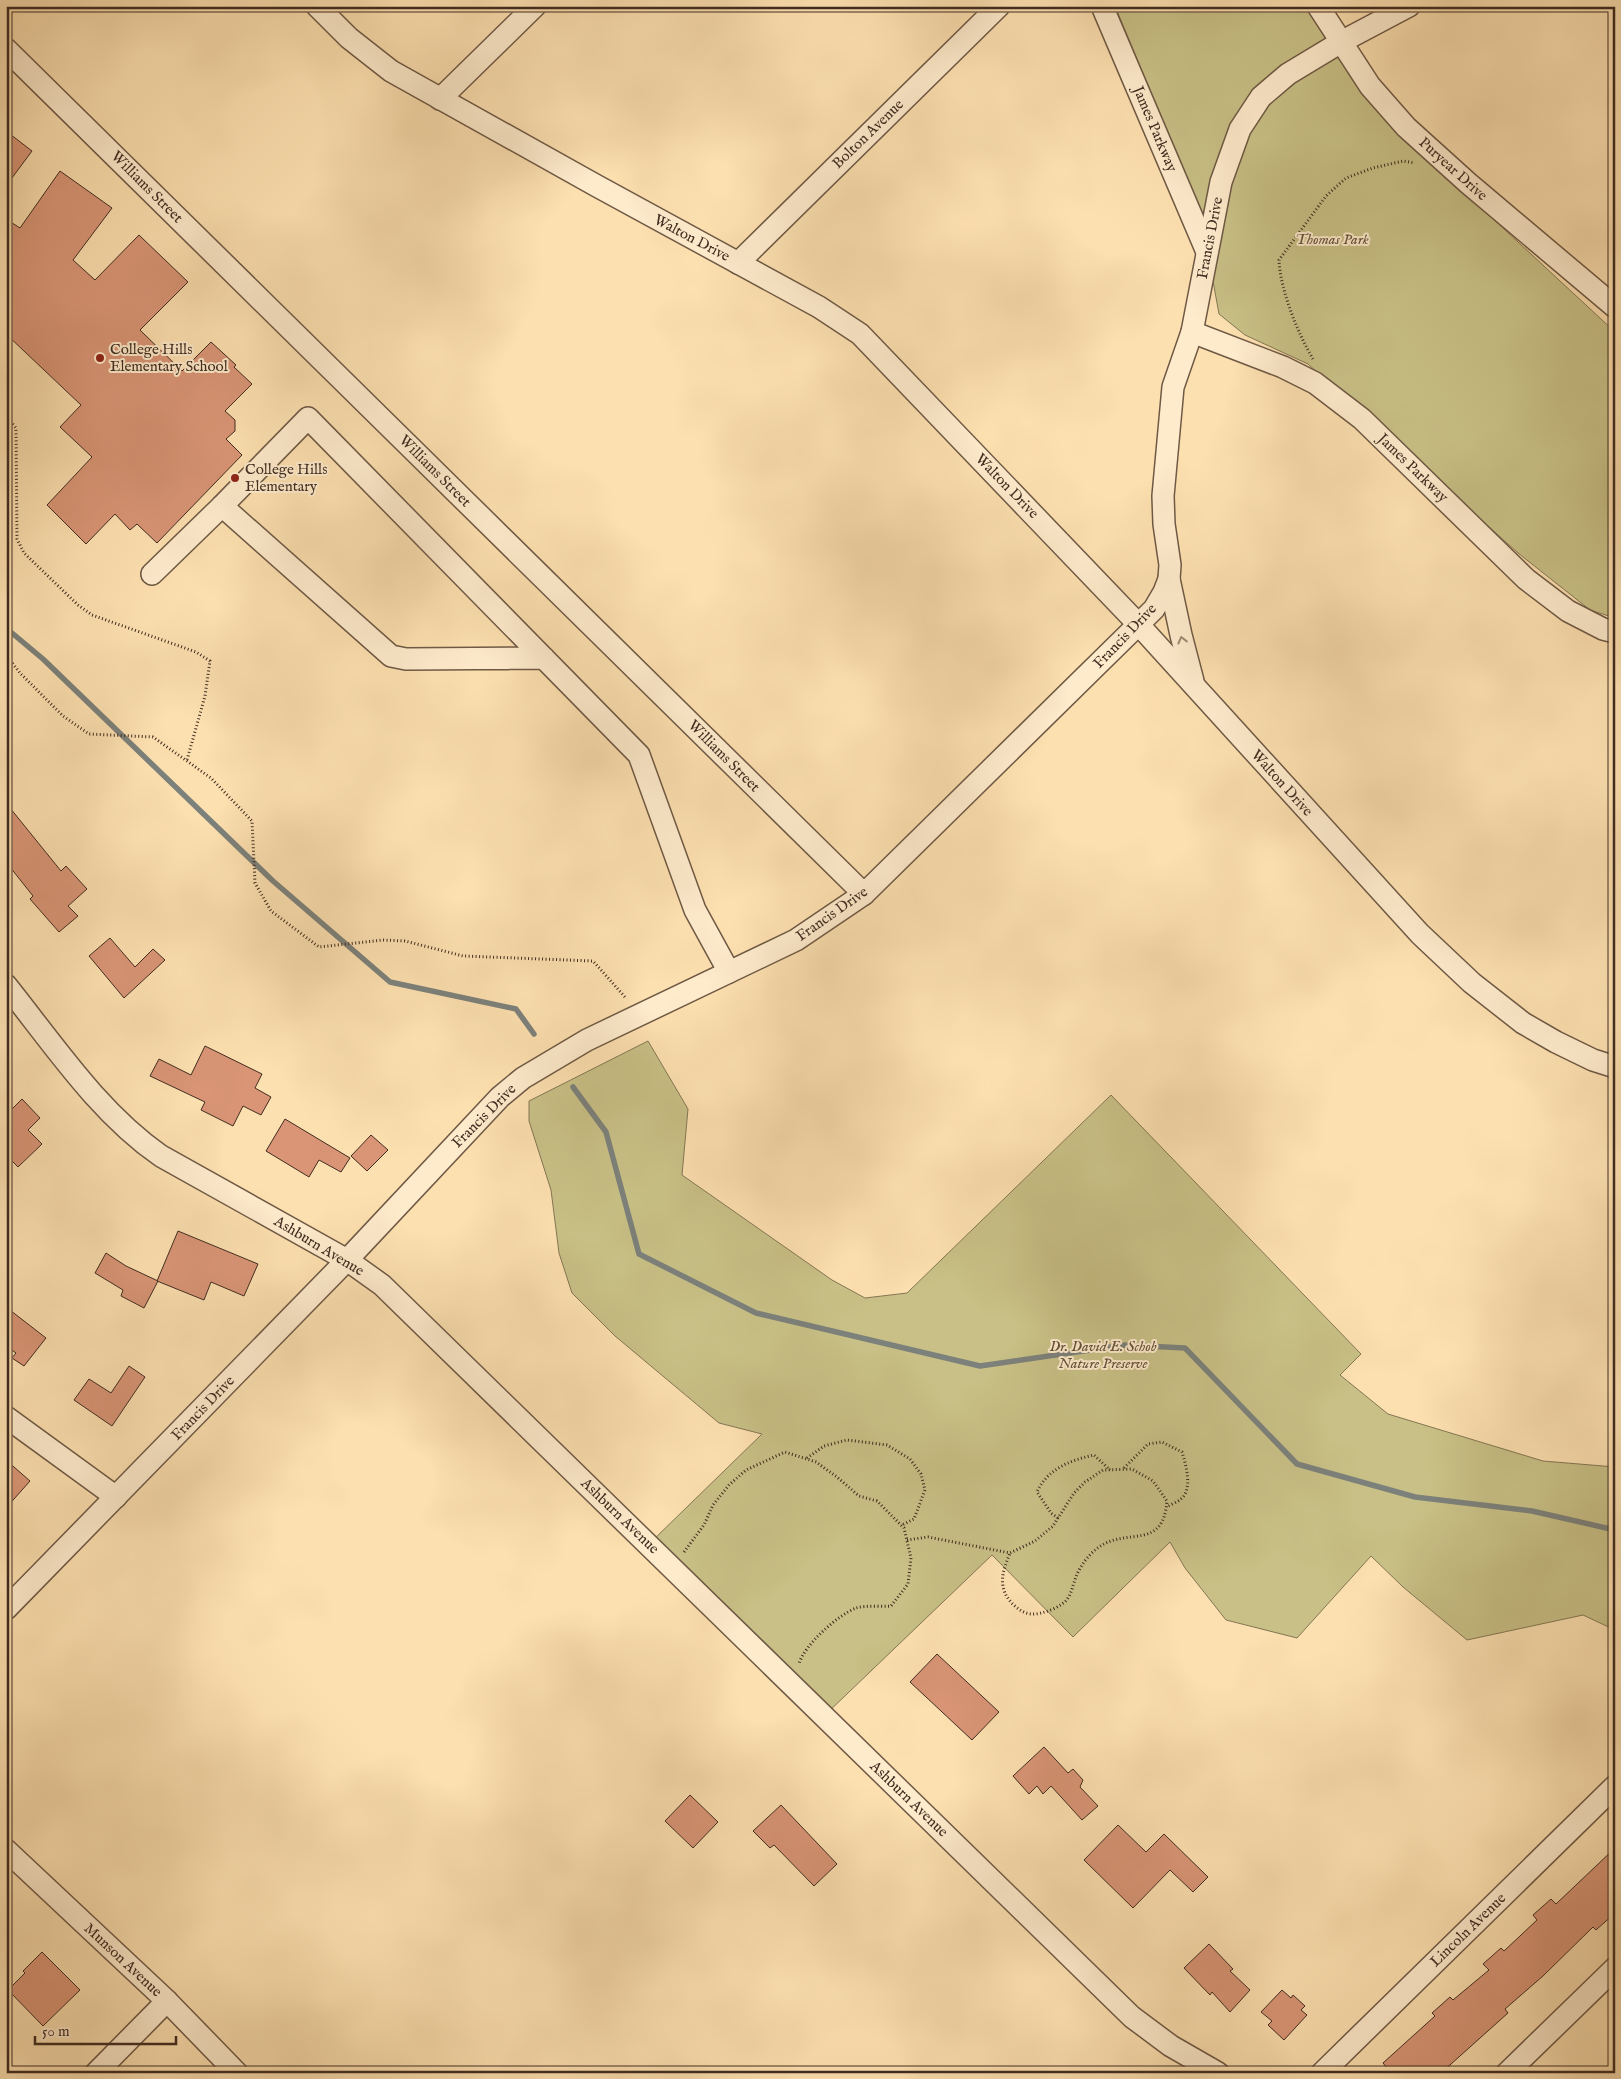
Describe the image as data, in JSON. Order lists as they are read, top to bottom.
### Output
{
  "streets": {
    "street": [
      "James Parkway",
      "Bolton Avenue",
      "Puryear Drive",
      "Williams Street",
      "Walton Drive",
      "Francis Drive",
      "Ashburn Avenue",
      "Lincoln Avenue",
      "Munson Avenue"
    ]
  },
  "crossings": [
    ["James Parkway", "Francis Drive"],
    ["Bolton Avenue", "Walton Drive"],
    ["Puryear Drive", "Francis Drive"],
    ["Williams Street", "Francis Drive"],
    ["Walton Drive", "Francis Drive"],
    ["Francis Drive", "Ashburn Avenue"]
  ],
  "parks": ["Thomas Park", "Dr. David E. Schob Nature Preserve"],
  "places": ["College Hills Elementary School", "College Hills Elementary"],
  "scale_bar": "50 m"
}
